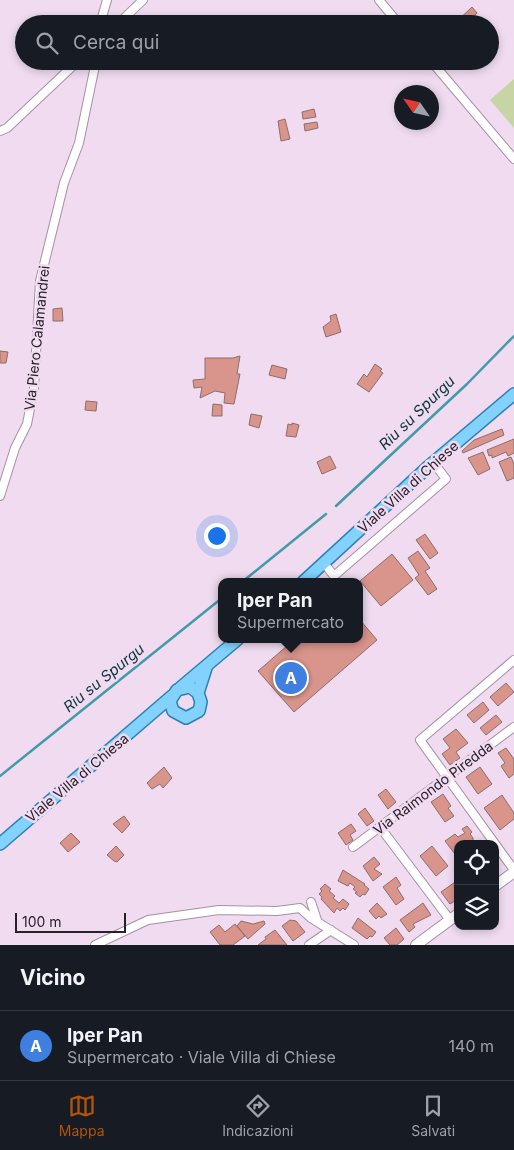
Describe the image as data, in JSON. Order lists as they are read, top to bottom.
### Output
{
  "streets": {
    "main road": ["Viale Villa di Chiese", "Viale Villa di Chiesa"],
    "street": ["Via Piero Calamandrei", "Via Raimondo Piredda"]
  },
  "water": ["Riu su Spurgu"],
  "scale_bar": "100 m",
  "north": "top left",
  "page": {
    "search": "Cerca qui",
    "popup": ["Iper Pan", "Supermercato"],
    "pins": "A",
    "scale": "100 m",
    "heading": "Vicino",
    "list": [
      {
        "mark": "A",
        "name": "Iper Pan",
        "note": "Supermercato · Viale Villa di Chiese",
        "value": "140 m"
      }
    ],
    "nav": ["Mappa", "Indicazioni", "Salvati"]
  }
}
